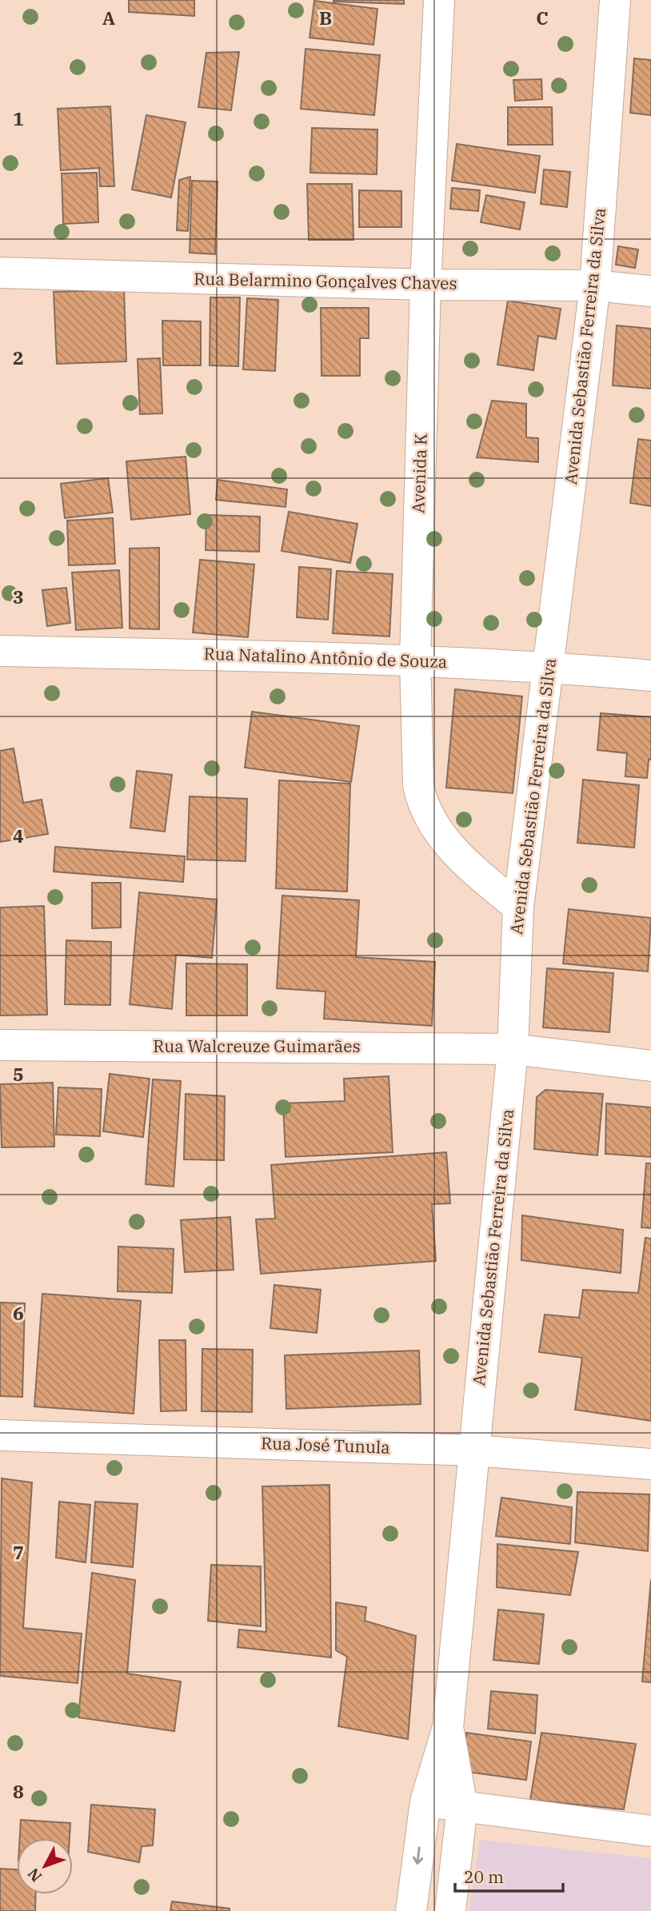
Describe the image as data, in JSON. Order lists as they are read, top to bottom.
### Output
{
  "streets": {
    "street": [
      "Rua Belarmino Gonçalves Chaves",
      "Avenida Sebastião Ferreira da Silva",
      "Avenida K",
      "Rua Natalino Antônio de Souza",
      "Rua Walcreuze Guimarães",
      "Rua José Tunula"
    ]
  },
  "crossings": [
    ["Rua Belarmino Gonçalves Chaves", "Avenida Sebastião Ferreira da Silva"],
    ["Rua Belarmino Gonçalves Chaves", "Avenida K"],
    ["Avenida Sebastião Ferreira da Silva", "Avenida K"],
    ["Avenida Sebastião Ferreira da Silva", "Rua Natalino Antônio de Souza"],
    ["Avenida Sebastião Ferreira da Silva", "Rua Walcreuze Guimarães"],
    ["Avenida Sebastião Ferreira da Silva", "Rua José Tunula"],
    ["Avenida K", "Rua Natalino Antônio de Souza"]
  ],
  "scale_bar": "20 m",
  "north": "bottom left",
  "grid": {
    "columns": ["A", "B", "C"],
    "rows": [
      "1",
      "2",
      "3",
      "4",
      "5",
      "6",
      "7",
      "8"
    ]
  }
}
